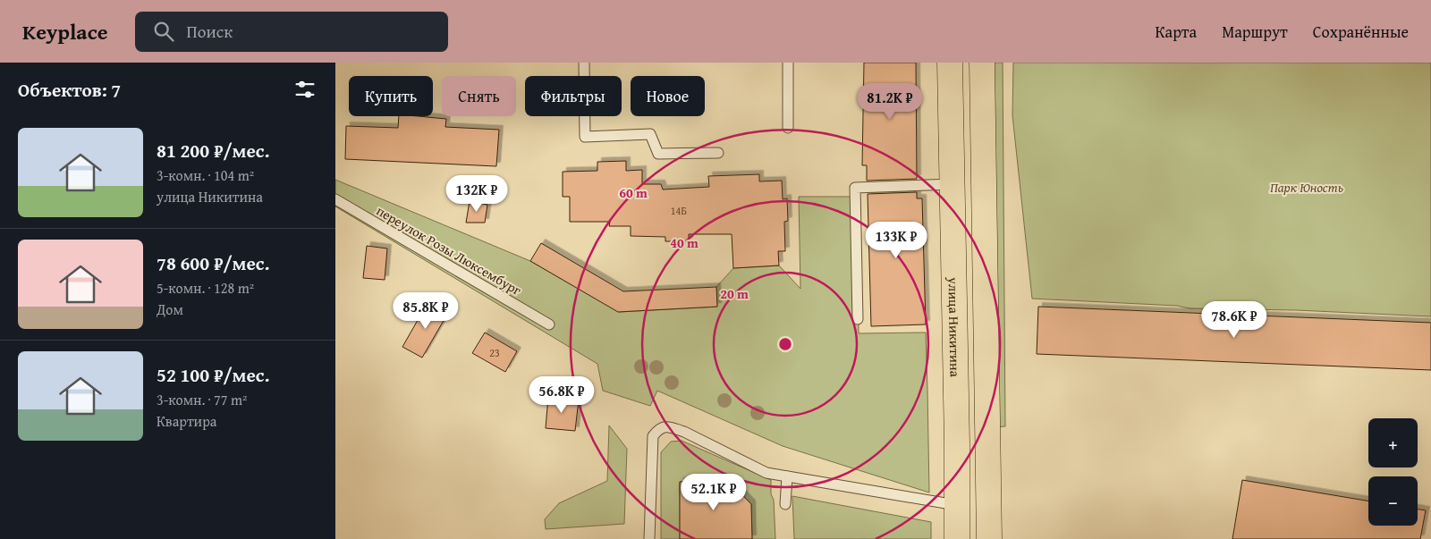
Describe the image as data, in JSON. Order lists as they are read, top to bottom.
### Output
{
  "streets": {
    "main road": ["улица Никитина"],
    "lane": ["переулок Розы Люксембург"]
  },
  "parks": ["Парк Юность"],
  "house_numbers": ["14Б", "23"],
  "page": {
    "header": "Keyplace",
    "search": "Поиск",
    "nav": ["Карта", "Маршрут", "Сохранённые"],
    "heading": "Объектов: 7",
    "chip": [
      "Купить",
      "Снять",
      "Фильтры",
      "Новое"
    ],
    "price": [
      "81.2K ₽",
      "132K ₽",
      "133K ₽",
      "85.8K ₽",
      "78.6K ₽",
      "56.8K ₽",
      "52.1K ₽"
    ],
    "list": [
      {
        "name": "81 200 ₽/мес.",
        "note": "3-комн. · 104 m² · улица Никитина"
      },
      {
        "name": "78 600 ₽/мес.",
        "note": "5-комн. · 128 m² · Дом"
      },
      {
        "name": "52 100 ₽/мес.",
        "note": "3-комн. · 77 m² · Квартира"
      }
    ],
    "map_buttons": ["+", "−"]
  },
  "rings": ["60 m", "40 m", "20 m"]
}
